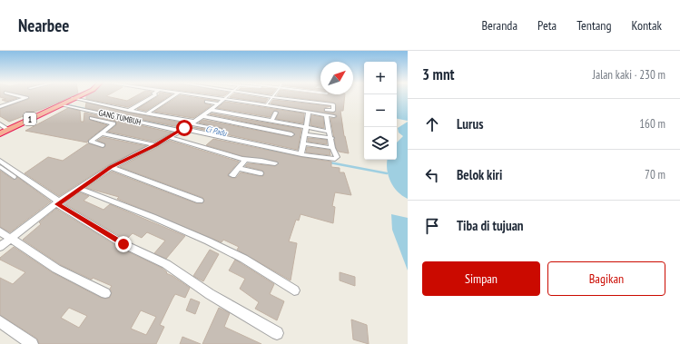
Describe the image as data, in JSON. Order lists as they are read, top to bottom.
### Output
{
  "streets": {
    "highway": ["1"],
    "street": ["GANG TUMBUH"]
  },
  "crossings": [
    ["GANG TUMBUH", "1"]
  ],
  "water": ["Ci Padu"],
  "north": "top right",
  "page": {
    "header": "Nearbee",
    "nav": [
      "Beranda",
      "Peta",
      "Tentang",
      "Kontak"
    ],
    "heading": ["3 mnt", "Jalan kaki · 230 m"],
    "map_buttons": ["+", "−"],
    "list": [
      ["Lurus", "160 m"],
      ["Belok kiri", "70 m"],
      "Tiba di tujuan"
    ],
    "buttons": ["Simpan", "Bagikan"]
  }
}
